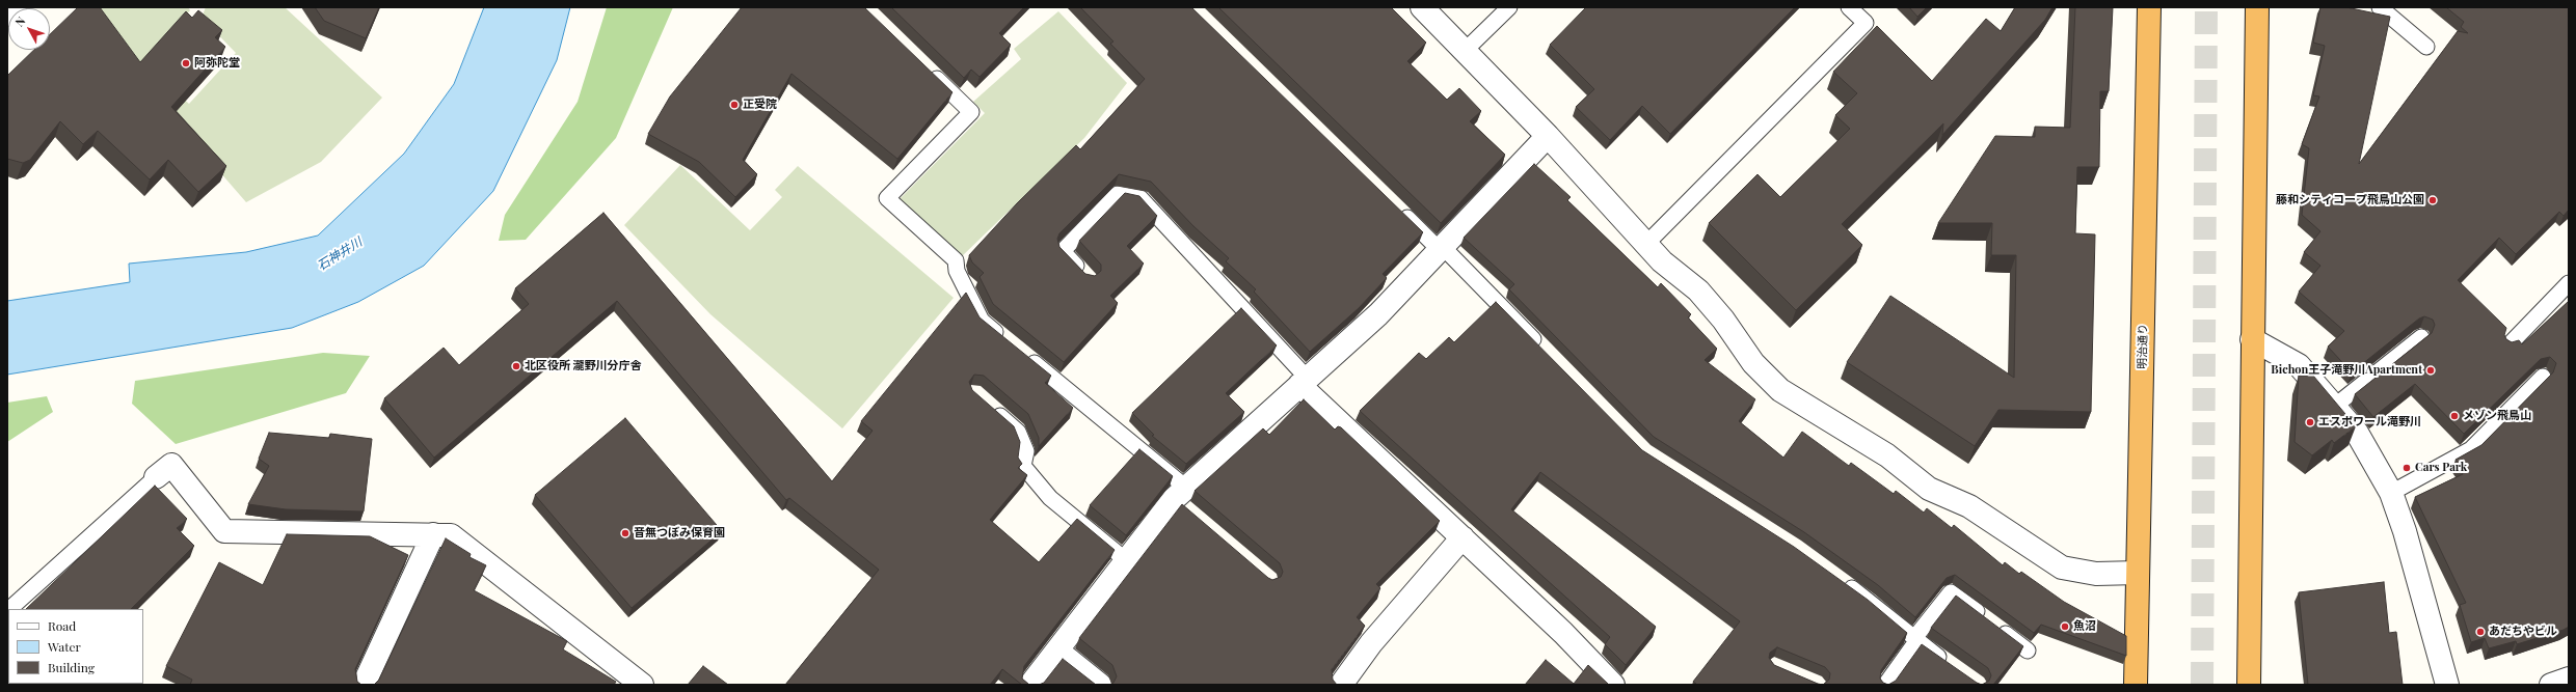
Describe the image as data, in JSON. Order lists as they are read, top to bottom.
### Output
{
  "streets": {
    "highway": ["明治通り"]
  },
  "water": ["石神井川"],
  "places": [
    "阿弥陀堂",
    "正受院",
    "藤和シティコープ飛鳥山公園",
    "北区役所 瀧野川分庁舎",
    "Bichon王子滝野川Apartment",
    "メゾン飛鳥山",
    "エスポワール滝野川",
    "Cars Park",
    "音無つぼみ保育園",
    "魚沼",
    "あだちやビル"
  ],
  "legend": ["Road", "Water", "Building"],
  "north": "top left"
}
